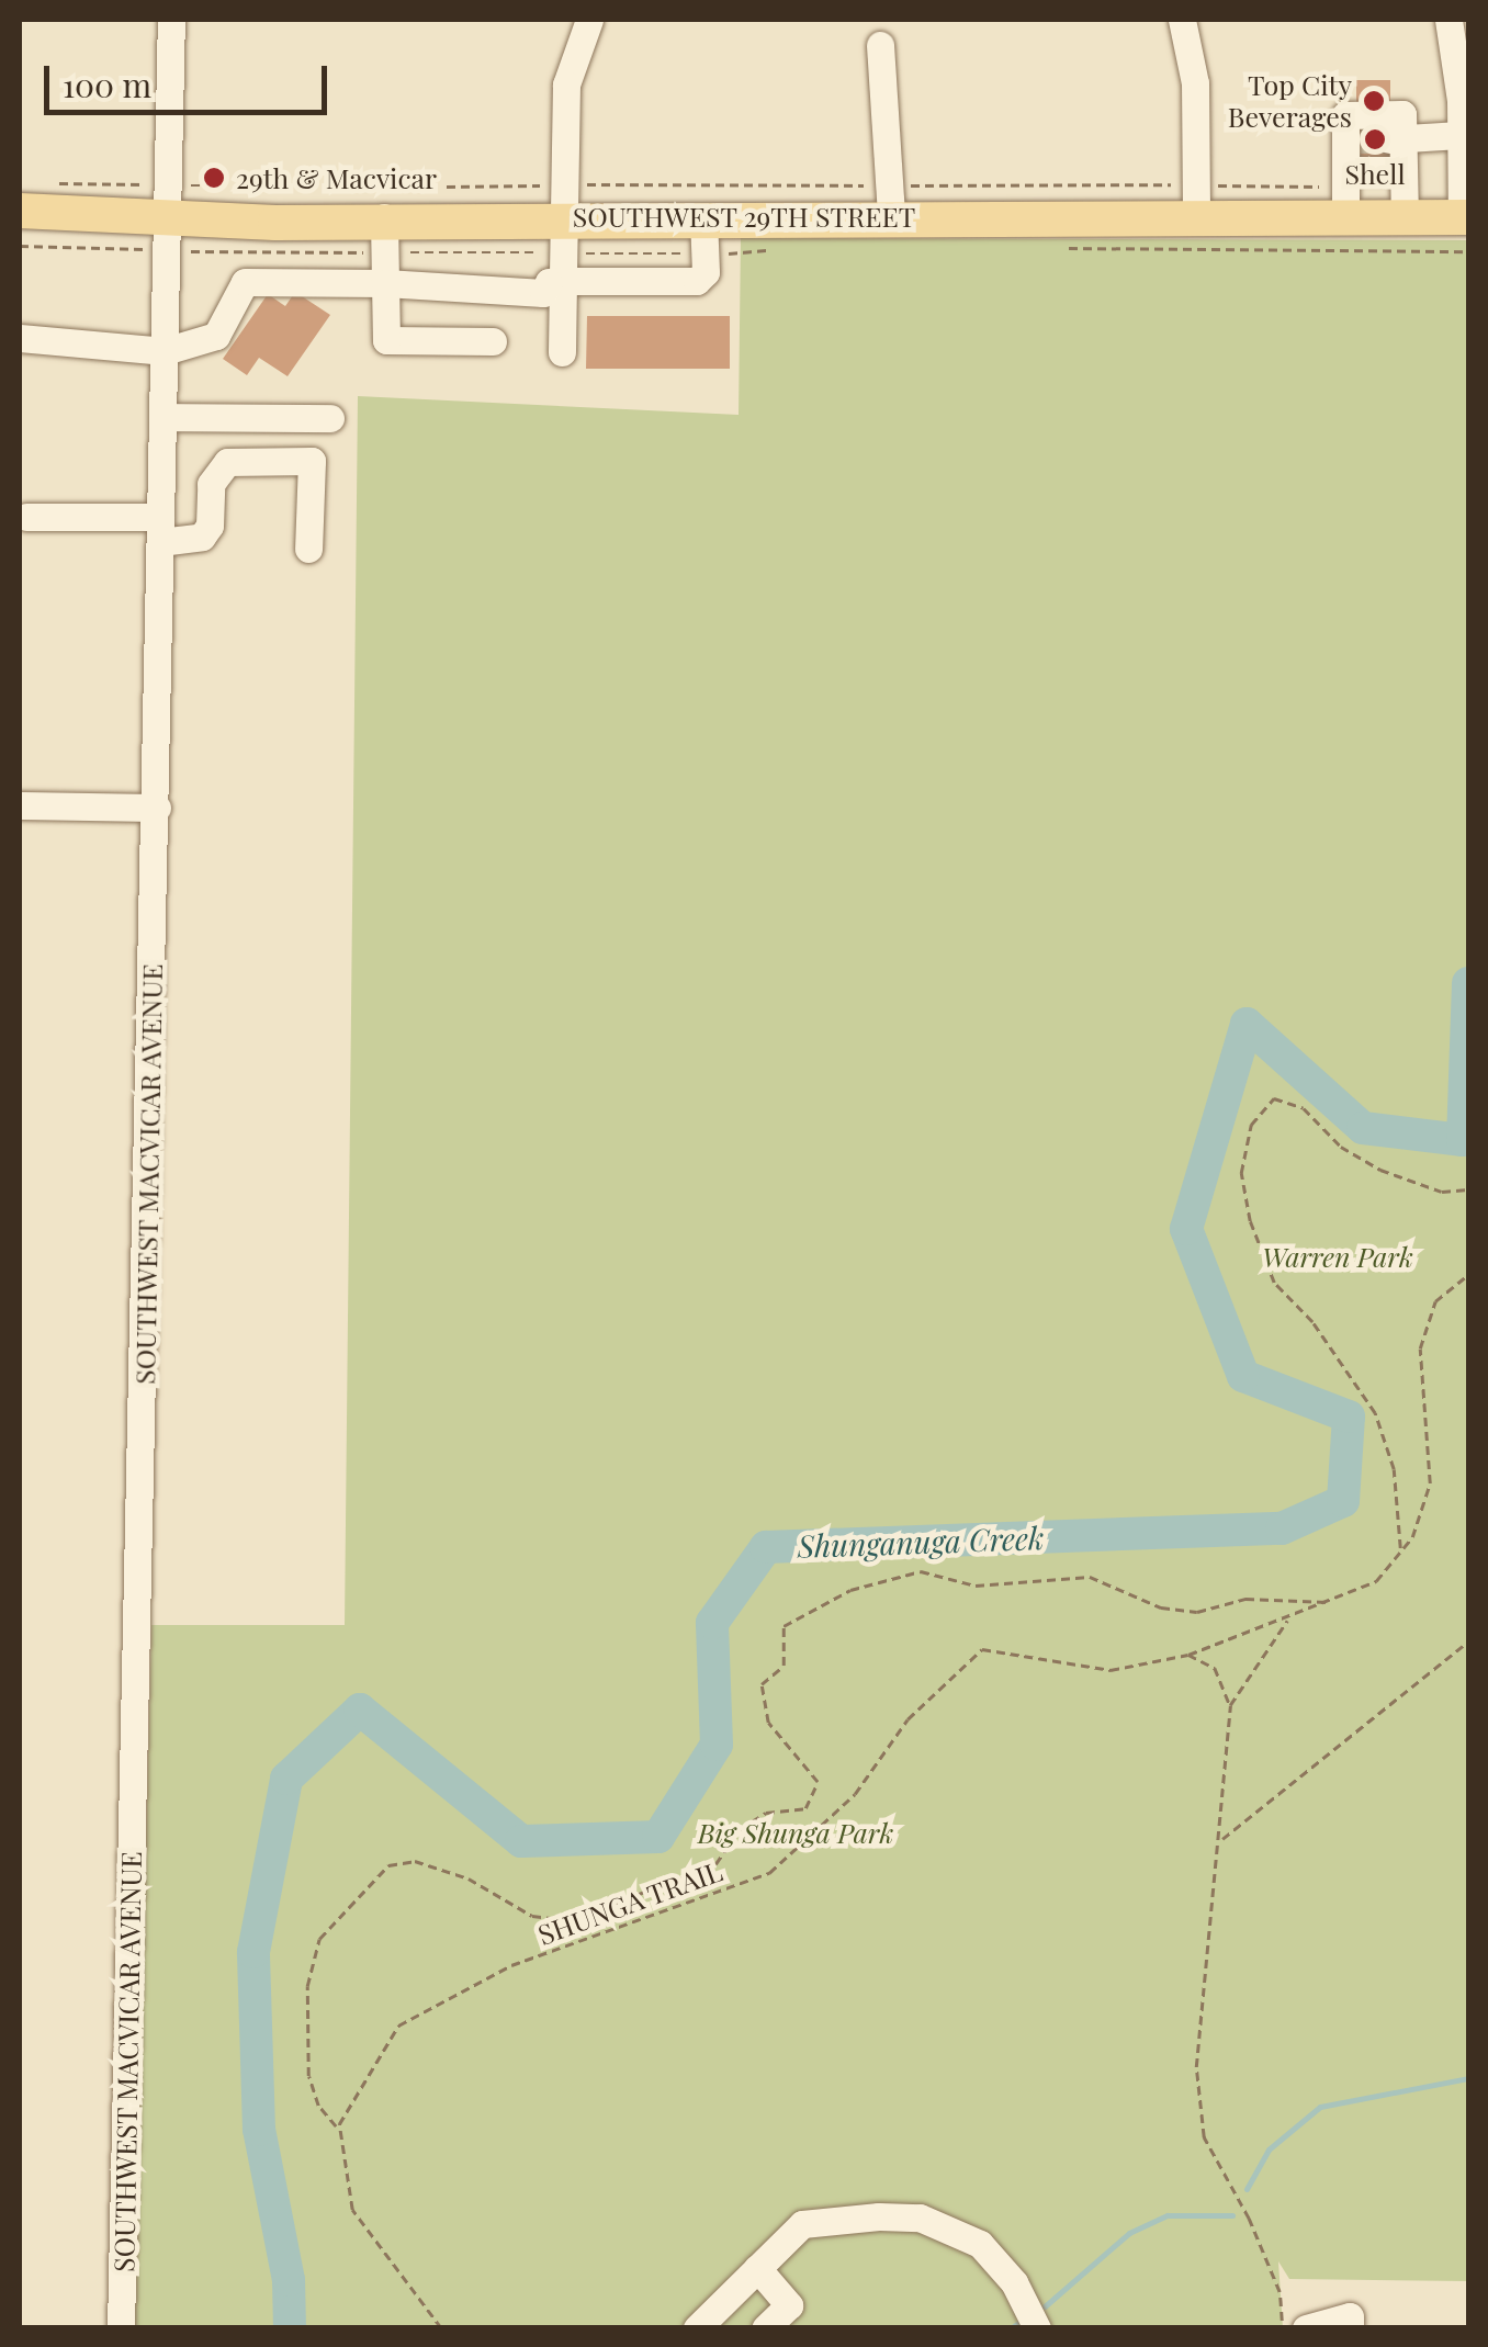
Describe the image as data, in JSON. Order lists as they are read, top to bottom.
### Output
{
  "streets": {
    "main road": ["SOUTHWEST 29TH STREET"],
    "street": ["SOUTHWEST MACVICAR AVENUE"],
    "path": ["SHUNGA TRAIL"]
  },
  "crossings": [
    ["SOUTHWEST 29TH STREET", "SOUTHWEST MACVICAR AVENUE"]
  ],
  "water": ["Shunganuga Creek"],
  "parks": ["Warren Park", "Big Shunga Park"],
  "places": ["Top City Beverages", "Shell", "29th & Macvicar"],
  "scale_bar": "100 m"
}
